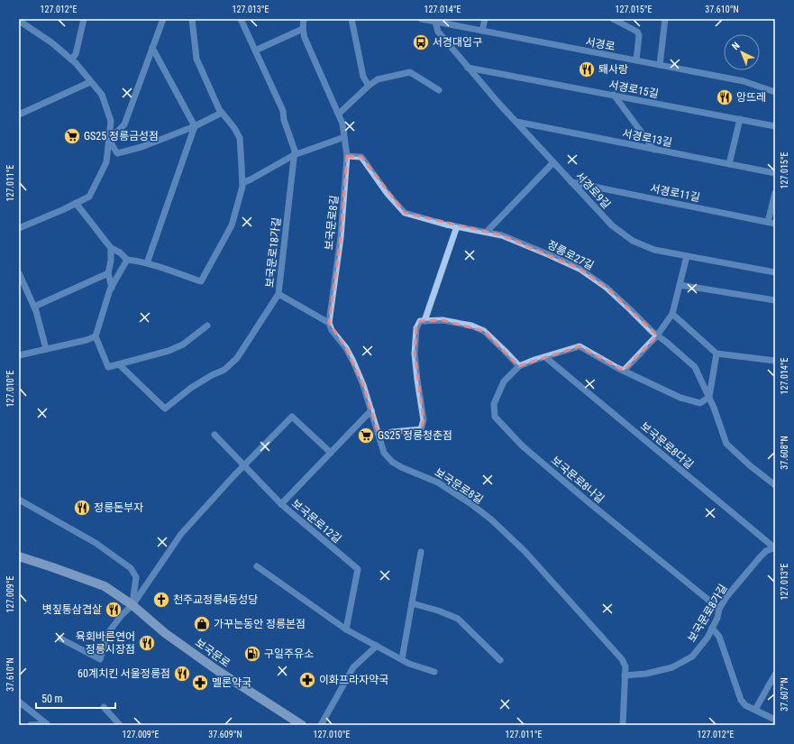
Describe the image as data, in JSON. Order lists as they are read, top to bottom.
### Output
{
  "streets": {
    "main road": ["보국문로"],
    "street": [
      "서경로",
      "서경로15길",
      "서경로13길",
      "서경로9길",
      "서경로11길",
      "보국문로8길",
      "보국문로18가길",
      "정릉로27길",
      "보국문로8다길",
      "보국문로8나길",
      "보국문로12길",
      "보국문로8가길"
    ]
  },
  "crossings": [
    ["서경로", "서경로9길"],
    ["서경로15길", "서경로9길"],
    ["서경로13길", "서경로9길"],
    ["서경로9길", "서경로11길"],
    ["보국문로8길", "정릉로27길"],
    ["보국문로8길", "보국문로12길"],
    ["보국문로8길", "보국문로8가길"],
    ["정릉로27길", "보국문로8나길"],
    ["보국문로8다길", "보국문로8나길"],
    ["보국문로8다길", "보국문로8가길"],
    ["보국문로8나길", "보국문로8가길"]
  ],
  "places": {
    "bus stop": ["서경대입구"],
    "restaurant": [
      "퇘사랑",
      "앙뜨레",
      "정릉돈부자",
      "볏짚통삼겹살",
      "육회바른연어 정릉시장점",
      "60계치킨 서울정릉점"
    ],
    "supermarket": ["GS25 정릉금성점", "GS25 정릉청춘점"],
    "church": ["천주교정릉4동성당"],
    "shop": ["가꾸는동안 정릉본점"],
    "fuel station": ["구일주유소"],
    "pharmacy": ["이화프라자약국", "멜론약국"]
  },
  "scale_bar": "50 m",
  "north": "top left",
  "coordinates": [
    "127.012°E",
    "127.013°E",
    "127.014°E",
    "127.015°E",
    "37.610°N",
    "127.011°E",
    "127.010°E",
    "37.608°N",
    "127.009°E",
    "37.607°N",
    "37.609°N"
  ]
}
